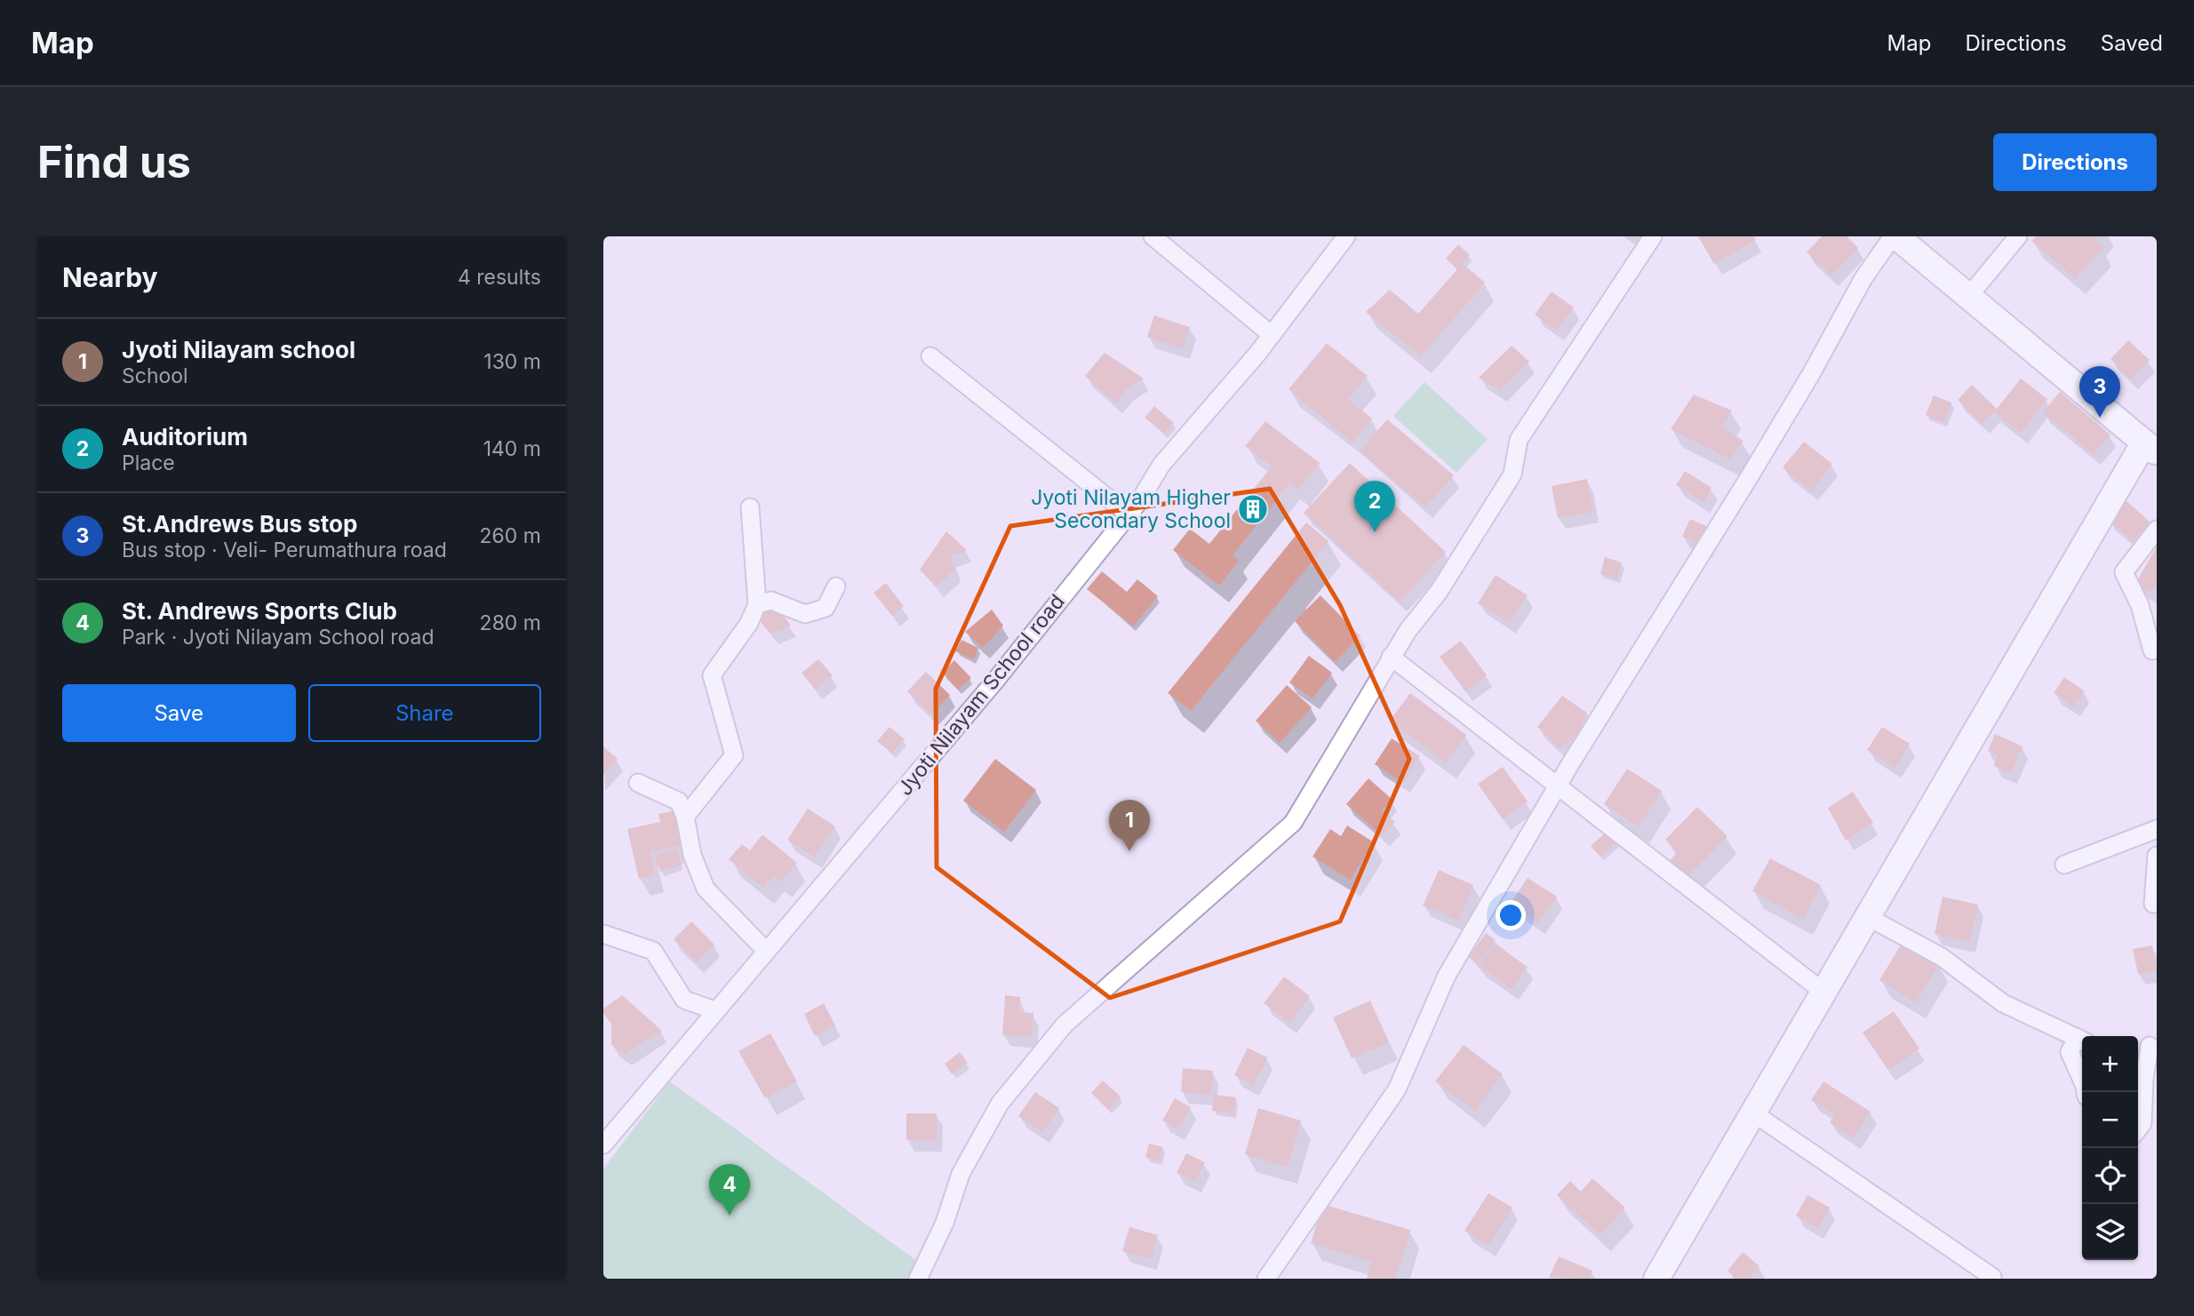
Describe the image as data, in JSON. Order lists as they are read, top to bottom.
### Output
{
  "streets": {
    "street": ["Jyoti Nilayam School road"]
  },
  "places": {
    "building": ["Jyoti Nilayam Higher Secondary School"]
  },
  "page": {
    "header": "Map",
    "nav": ["Map", "Directions", "Saved"],
    "buttons": [
      "Directions",
      ["Save", "Share"]
    ],
    "title": "Find us",
    "heading": ["Nearby", "4 results"],
    "list": [
      {
        "mark": "1",
        "name": "Jyoti Nilayam school",
        "note": "School",
        "value": "130 m"
      },
      {
        "mark": "2",
        "name": "Auditorium",
        "note": "Place",
        "value": "140 m"
      },
      {
        "mark": "3",
        "name": "St.Andrews Bus stop",
        "note": "Bus stop · Veli- Perumathura road",
        "value": "260 m"
      },
      {
        "mark": "4",
        "name": "St. Andrews Sports Club",
        "note": "Park · Jyoti Nilayam School road",
        "value": "280 m"
      }
    ],
    "pins": [
      "3",
      "2",
      "1",
      "4"
    ],
    "map_buttons": ["+", "−"]
  }
}
